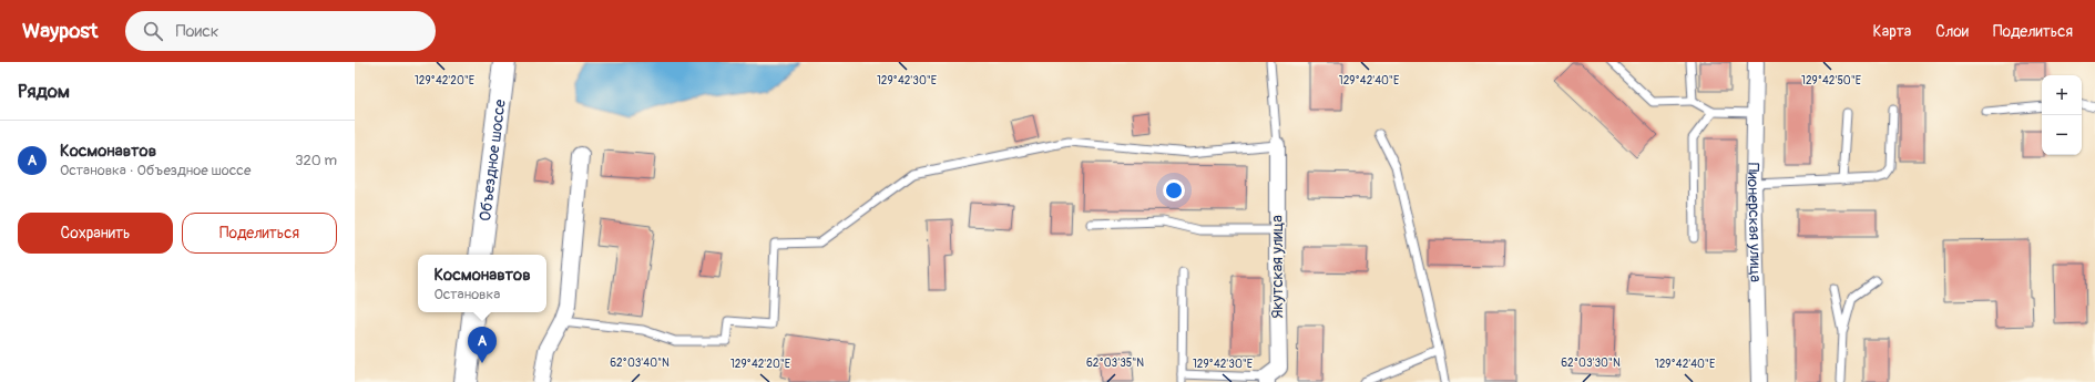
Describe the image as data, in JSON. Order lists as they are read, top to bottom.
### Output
{
  "streets": {
    "main road": ["Объездное шоссе"],
    "street": ["Пионерская улица", "Якутская улица"]
  },
  "page": {
    "header": "Waypost",
    "search": "Поиск",
    "nav": ["Карта", "Слои", "Поделиться"],
    "heading": "Рядом",
    "map_buttons": ["+", "−"],
    "list": [
      {
        "mark": "A",
        "name": "Космонавтов",
        "note": "Остановка · Объездное шоссе",
        "value": "320 m"
      }
    ],
    "buttons": ["Сохранить", "Поделиться"],
    "popup": ["Космонавтов", "Остановка"],
    "pins": "A"
  },
  "coordinates": [
    "129°42'20\"E",
    "129°42'30\"E",
    "129°42'40\"E",
    "129°42'50\"E",
    "62°03'40\"N",
    "62°03'35\"N",
    "62°03'30\"N"
  ]
}
